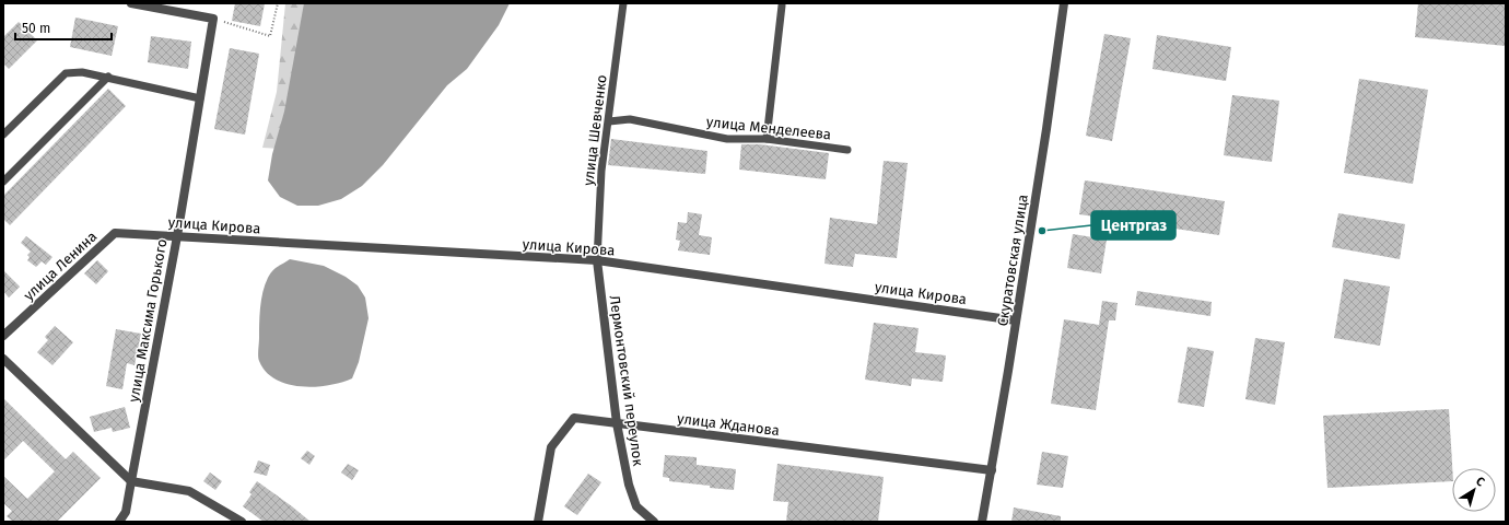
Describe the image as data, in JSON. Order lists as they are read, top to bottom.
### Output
{
  "streets": {
    "street": [
      "улица Кирова",
      "Скуратовская улица",
      "улица Ленина",
      "улица Максима Горького",
      "Лермонтовский переулок",
      "улица Жданова"
    ],
    "lane": ["улица Менделеева", "улица Шевченко"]
  },
  "crossings": [
    ["улица Менделеева", "улица Шевченко"],
    ["улица Шевченко", "улица Кирова"],
    ["улица Шевченко", "Лермонтовский переулок"],
    ["улица Кирова", "Скуратовская улица"],
    ["улица Кирова", "улица Ленина"],
    ["улица Кирова", "улица Максима Горького"],
    ["улица Кирова", "Лермонтовский переулок"],
    ["Скуратовская улица", "улица Жданова"],
    ["Лермонтовский переулок", "улица Жданова"]
  ],
  "places": ["Центргаз"],
  "scale_bar": "50 m",
  "north": "top right"
}
